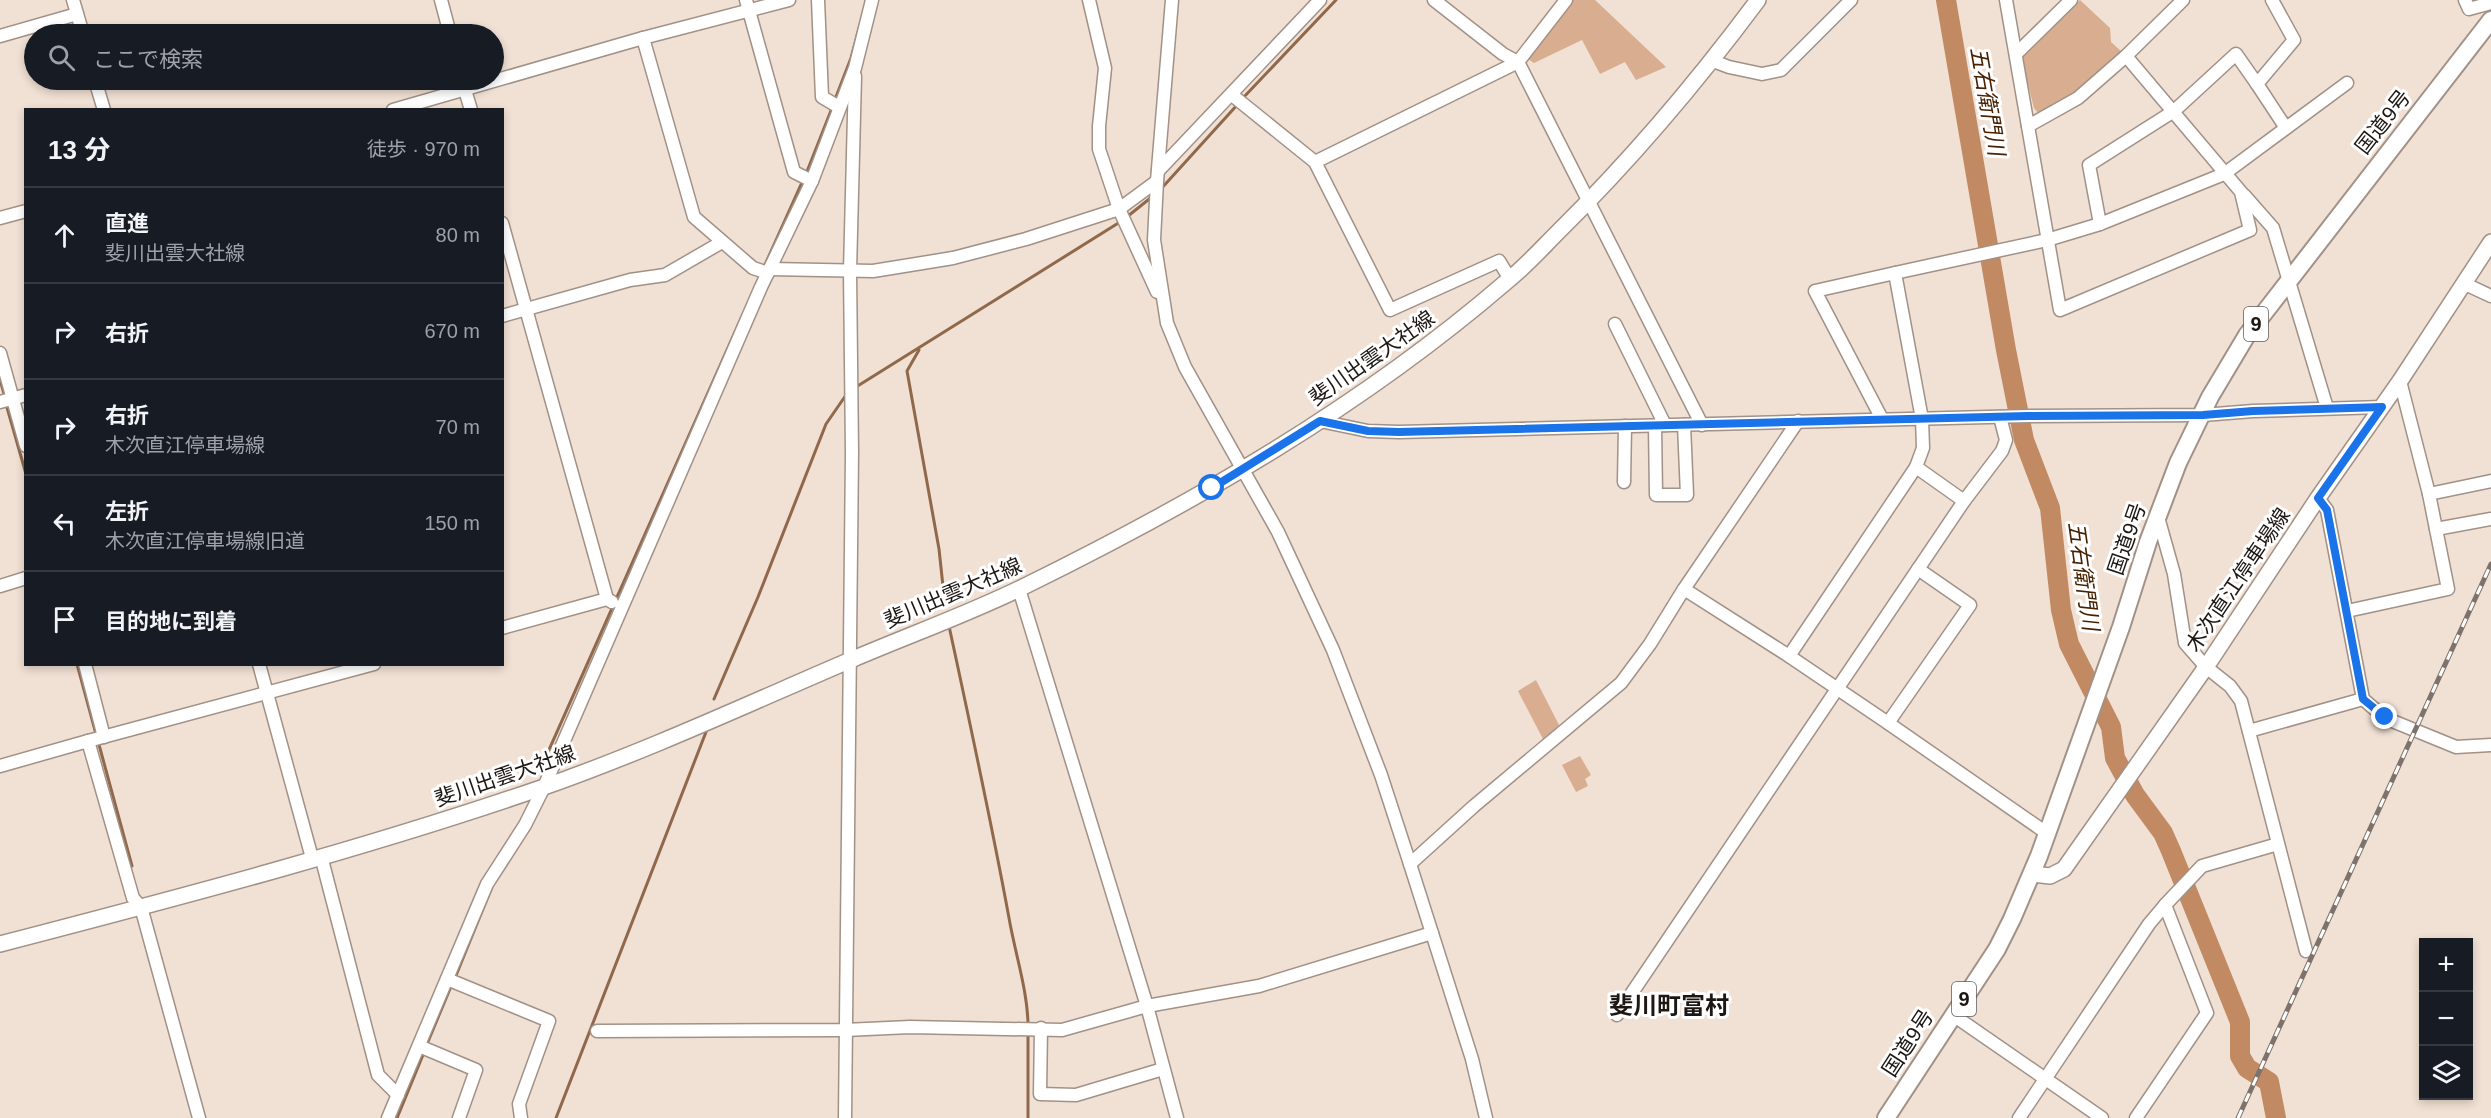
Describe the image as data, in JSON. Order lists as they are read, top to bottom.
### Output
{
  "streets": {
    "highway": ["国道9号", "9"],
    "main road": ["斐川出雲大社線", "木次直江停車場線"]
  },
  "crossings": [
    ["国道9号", "木次直江停車場線"]
  ],
  "districts": ["斐川町富村"],
  "water": ["五右衛門川"],
  "page": {
    "search": "ここで検索",
    "heading": ["13 分", "徒歩 · 970 m"],
    "list": [
      ["直進", "斐川出雲大社線", "80 m"],
      ["右折", "670 m"],
      ["右折", "木次直江停車場線", "70 m"],
      ["左折", "木次直江停車場線旧道", "150 m"],
      "目的地に到着"
    ],
    "map_buttons": ["+", "−"]
  }
}
